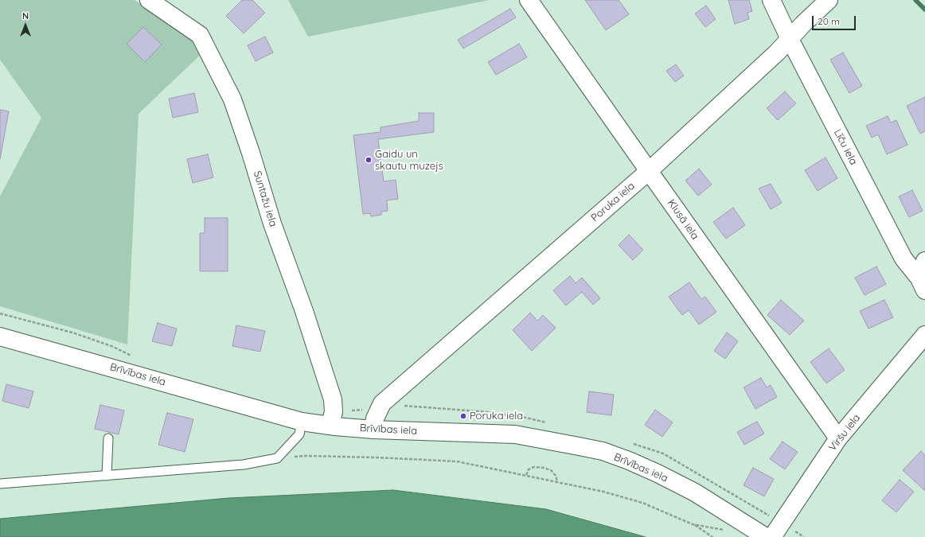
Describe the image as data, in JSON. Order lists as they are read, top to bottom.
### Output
{
  "streets": {
    "street": [
      "Līču iela",
      "Suntažu iela",
      "Poruka iela",
      "Klusā iela",
      "Brīvības iela",
      "Viršu iela"
    ]
  },
  "crossings": [
    ["Līču iela", "Poruka iela"],
    ["Suntažu iela", "Brīvības iela"],
    ["Poruka iela", "Klusā iela"],
    ["Poruka iela", "Brīvības iela"],
    ["Klusā iela", "Viršu iela"]
  ],
  "places": ["Gaidu un skautu muzejs", "Poruka iela"],
  "scale_bar": "20 m",
  "north": "top"
}
